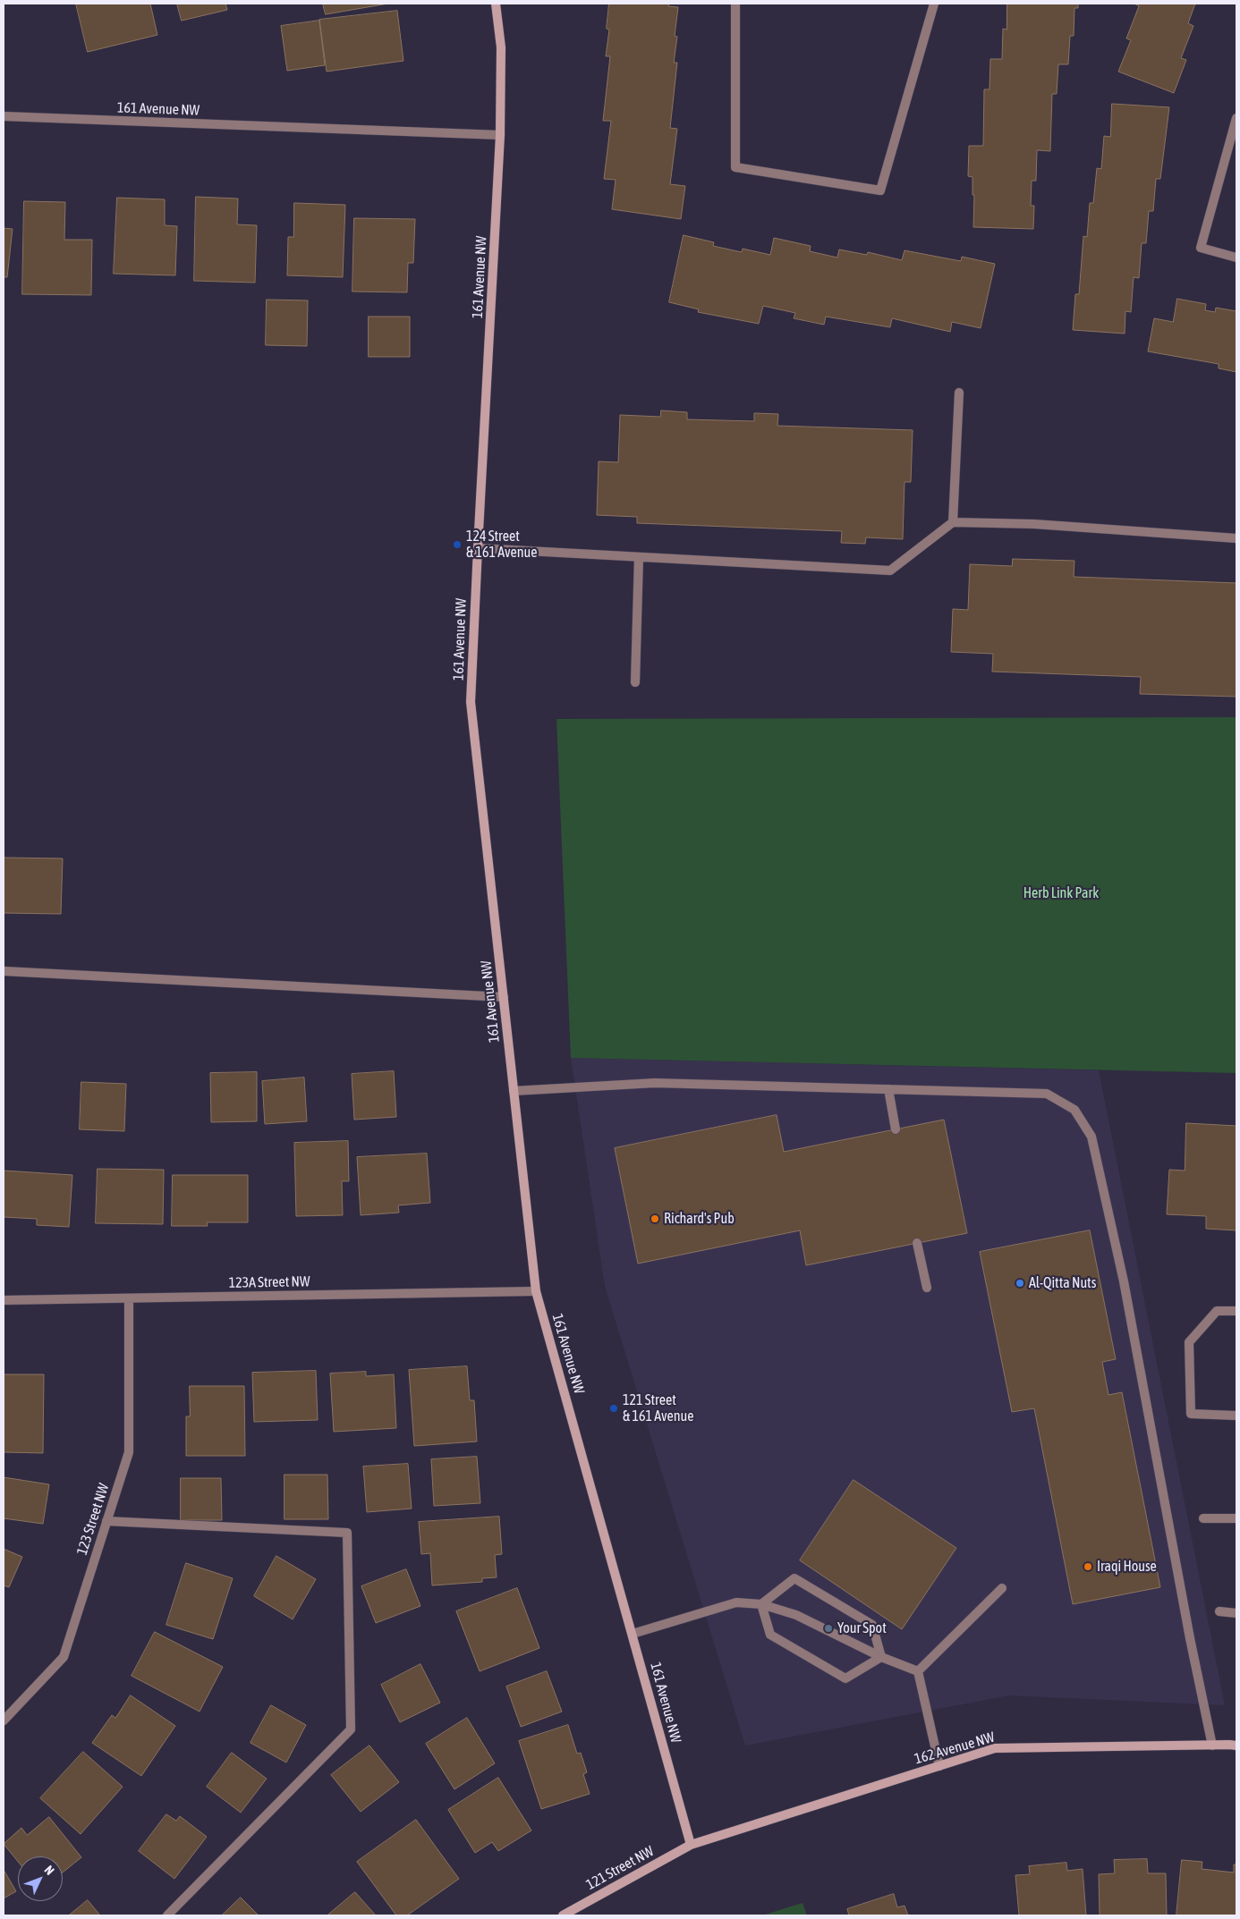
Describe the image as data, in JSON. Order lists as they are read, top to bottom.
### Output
{
  "streets": {
    "street": [
      "161 Avenue NW",
      "123A Street NW",
      "123 Street NW",
      "162 Avenue NW",
      "121 Street NW"
    ]
  },
  "crossings": [
    ["161 Avenue NW", "123A Street NW"],
    ["161 Avenue NW", "162 Avenue NW"],
    ["161 Avenue NW", "121 Street NW"],
    ["123A Street NW", "123 Street NW"],
    ["162 Avenue NW", "121 Street NW"]
  ],
  "parks": ["Herb Link Park"],
  "places": [
    "124 Street & 161 Avenue",
    "Richard's Pub",
    "Al-Qitta Nuts",
    "121 Street & 161 Avenue",
    "Iraqi House",
    "Your Spot"
  ],
  "north": "top right"
}
